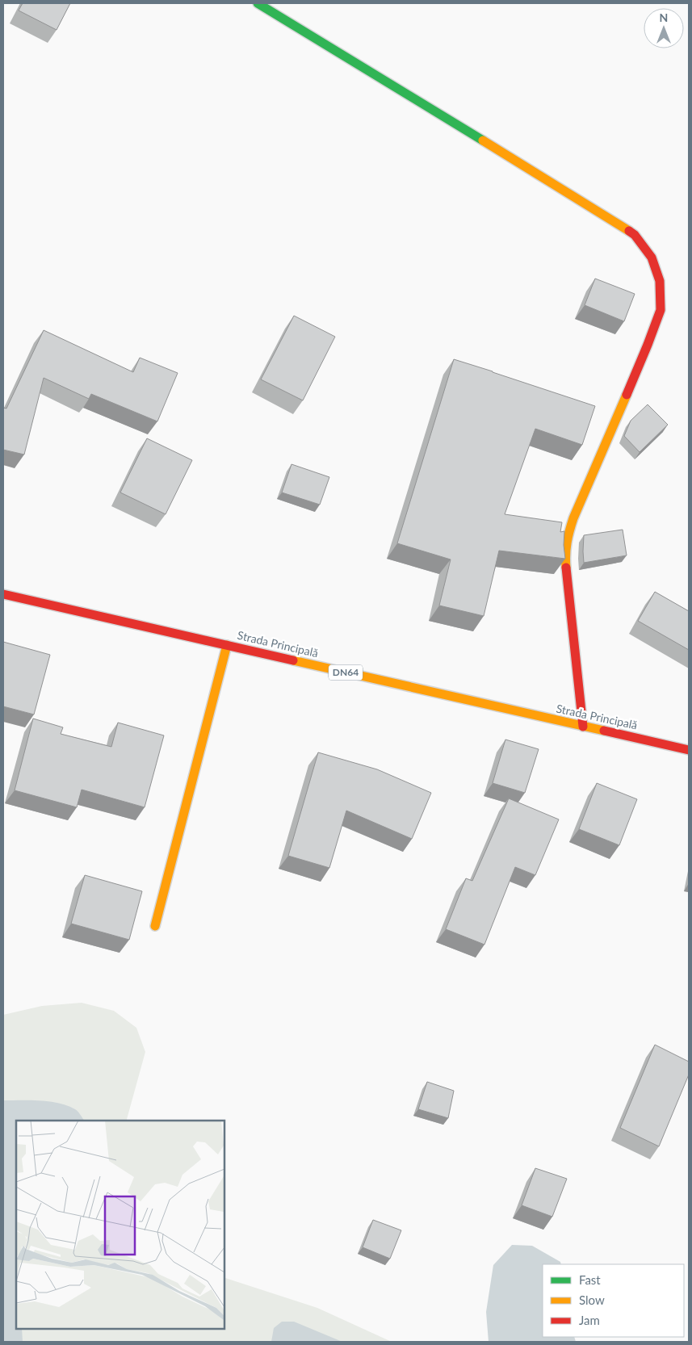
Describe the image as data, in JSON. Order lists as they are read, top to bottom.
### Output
{
  "streets": {
    "street": ["Strada Principală", "DN64"]
  },
  "legend": ["Fast", "Slow", "Jam"],
  "north": "top"
}
